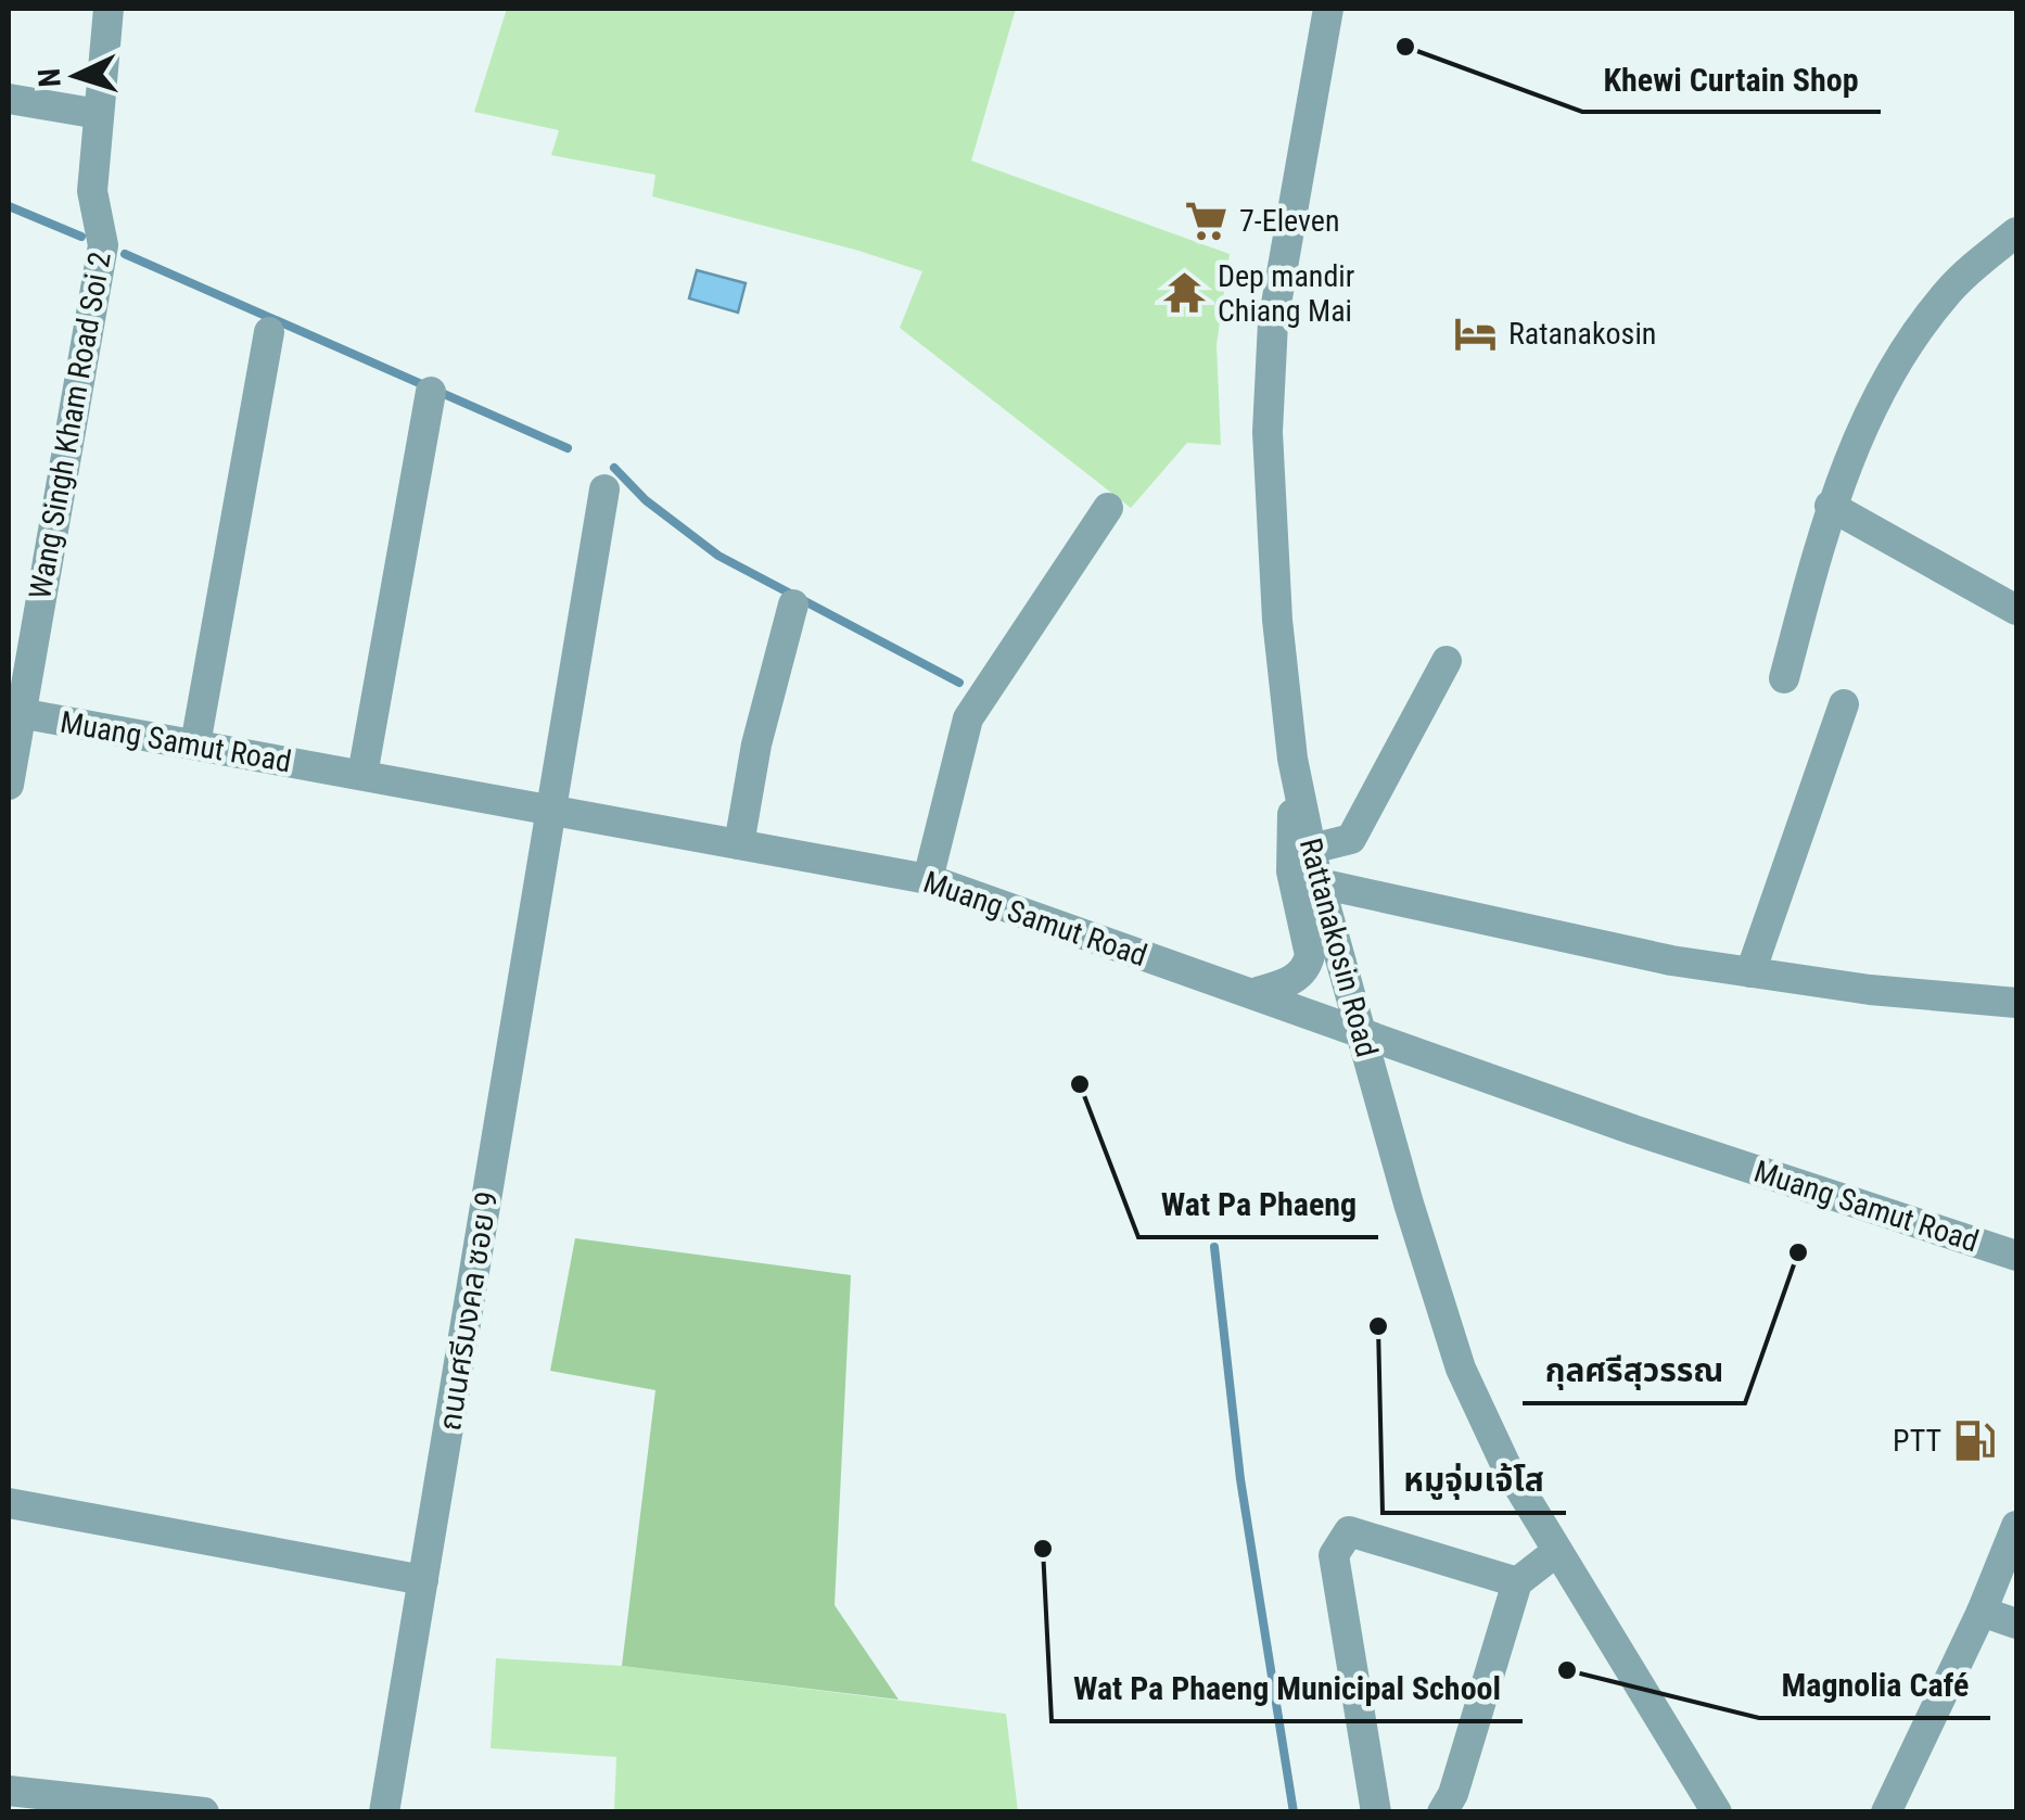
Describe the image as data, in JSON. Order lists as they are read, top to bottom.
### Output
{
  "streets": {
    "street": [
      "Wang Singh Kham Road Soi 2",
      "Muang Samut Road",
      "Rattanakosin Road",
      "ถนนศรีมงคล ซอย 9"
    ]
  },
  "crossings": [
    ["Wang Singh Kham Road Soi 2", "Muang Samut Road"],
    ["Muang Samut Road", "Rattanakosin Road"],
    ["Muang Samut Road", "ถนนศรีมงคล ซอย 9"]
  ],
  "places": {
    "other": [
      "Khewi Curtain Shop",
      "Wat Pa Phaeng",
      "กุลศรีสุวรรณ",
      "หมูจุ่มเจ้โส",
      "Wat Pa Phaeng Municipal School",
      "Magnolia Café"
    ],
    "supermarket": ["7-Eleven"],
    "temple": ["Dep mandir Chiang Mai"],
    "hotel": ["Ratanakosin"],
    "fuel station": ["PTT"]
  },
  "north": "left"
}
